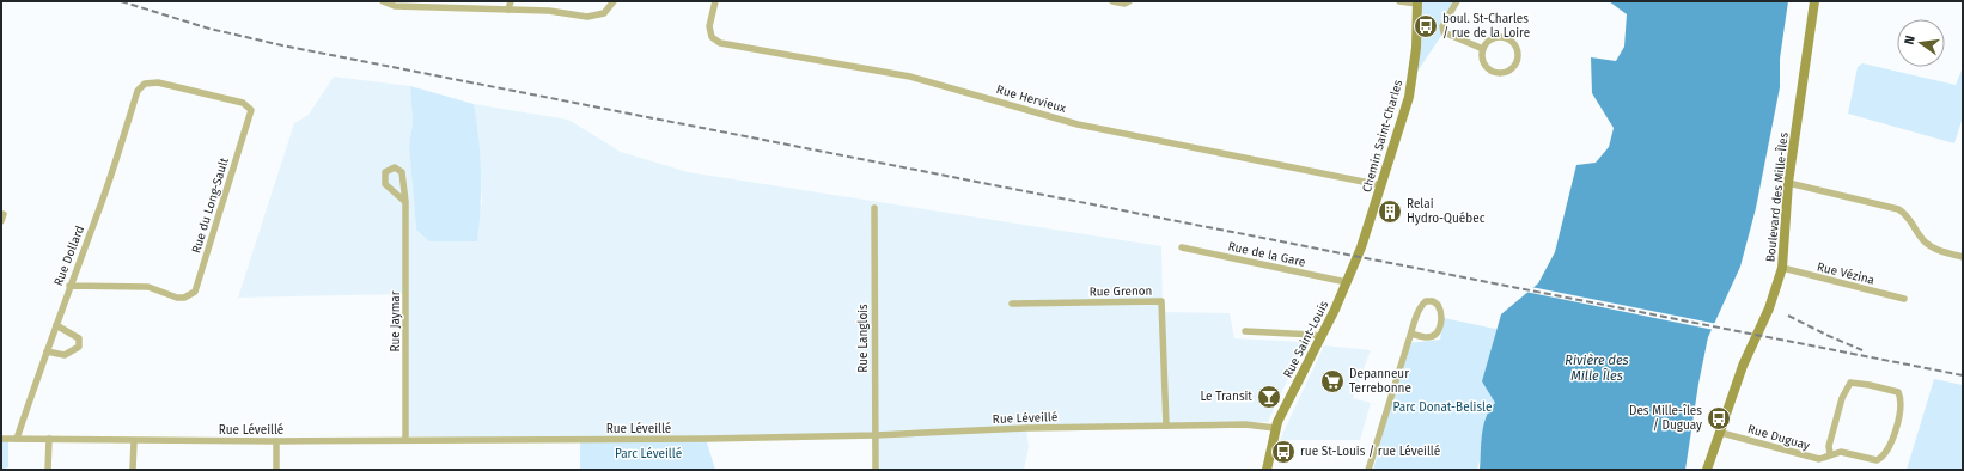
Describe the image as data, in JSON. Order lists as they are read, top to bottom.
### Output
{
  "streets": {
    "main road": ["Chemin Saint-Charles", "Boulevard des Mille-Îles", "Rue Saint-Louis"],
    "street": [
      "Rue Hervieux",
      "Rue du Long-Sault",
      "Rue de la Gare",
      "Rue Dollard",
      "Rue Vézina",
      "Rue Grenon",
      "Rue Jaymar",
      "Rue Langlois",
      "Rue Léveillé",
      "Rue Duguay"
    ]
  },
  "crossings": [
    ["Rue Hervieux", "Chemin Saint-Charles"],
    ["Chemin Saint-Charles", "Rue de la Gare"],
    ["Chemin Saint-Charles", "Rue Saint-Louis"],
    ["Boulevard des Mille-Îles", "Rue Vézina"],
    ["Boulevard des Mille-Îles", "Rue Duguay"],
    ["Rue du Long-Sault", "Rue Dollard"],
    ["Rue de la Gare", "Rue Saint-Louis"],
    ["Rue Dollard", "Rue Léveillé"],
    ["Rue Grenon", "Rue Léveillé"],
    ["Rue Jaymar", "Rue Léveillé"],
    ["Rue Langlois", "Rue Léveillé"],
    ["Rue Saint-Louis", "Rue Léveillé"]
  ],
  "water": ["Rivière des Mille Îles"],
  "parks": ["Parc Donat-Belisle", "Parc Léveillé"],
  "places": {
    "bus stop": ["boul. St-Charles / rue de la Loire", "Des Mille-îles / Duguay", "rue St-Louis / rue Léveillé"],
    "building": ["Relai Hydro-Québec"],
    "supermarket": ["Depanneur Terrebonne"],
    "bar": ["Le Transit"]
  },
  "north": "left"
}
